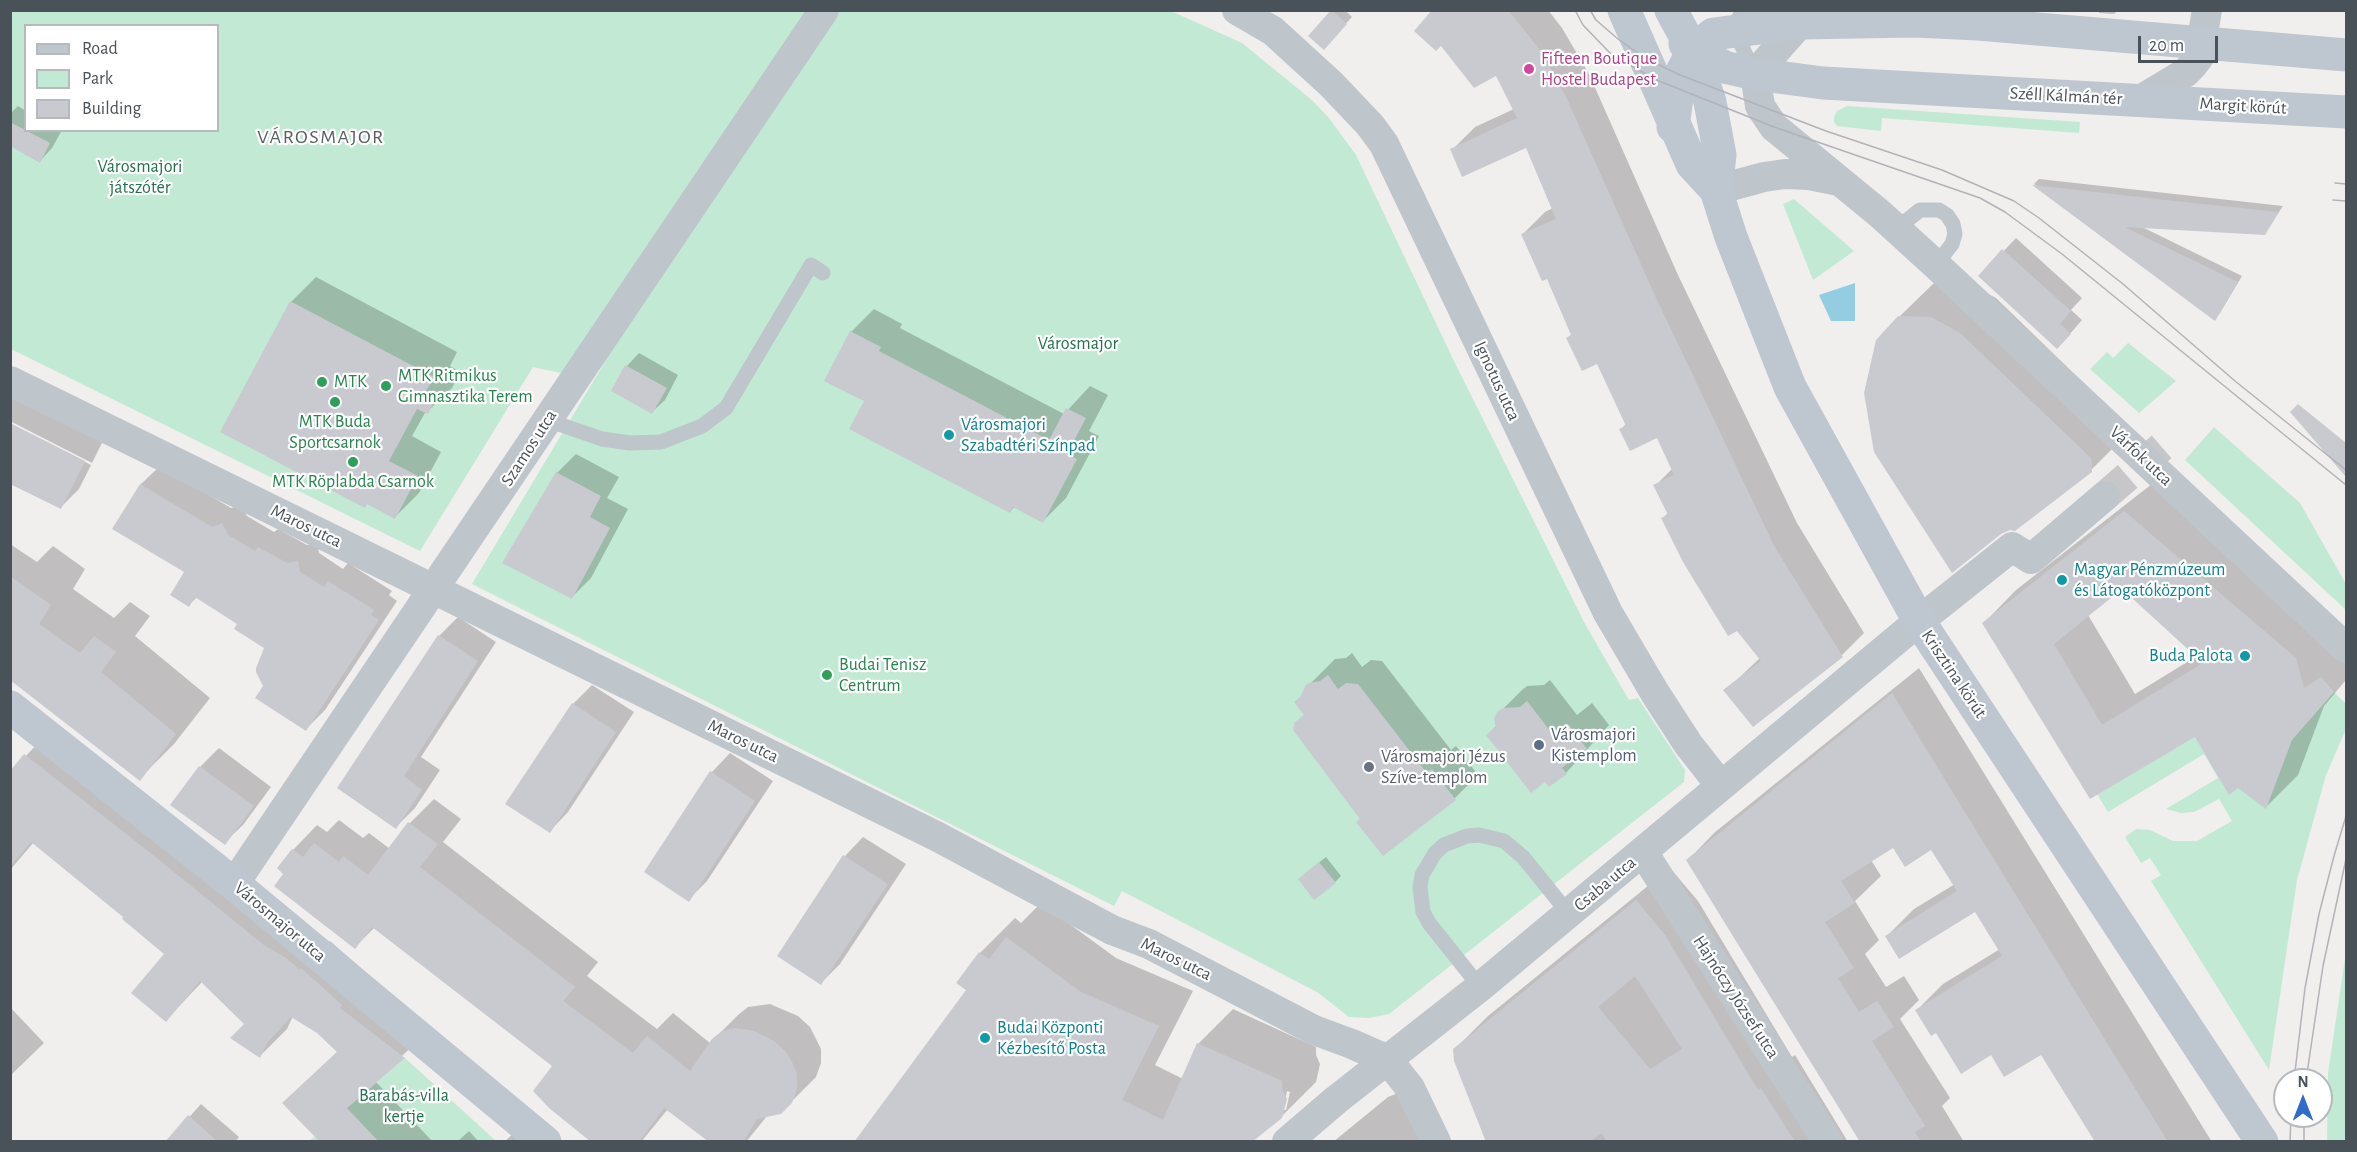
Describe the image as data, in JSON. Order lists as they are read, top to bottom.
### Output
{
  "streets": {
    "main road": [
      "Széll Kálmán tér",
      "Margit körút",
      "Krisztina körút",
      "Városmajor utca"
    ],
    "street": [
      "Ignotus utca",
      "Szamos utca",
      "Várfok utca",
      "Maros utca",
      "Csaba utca",
      "Hajnóczy József utca"
    ]
  },
  "crossings": [
    ["Széll Kálmán tér", "Margit körút"],
    ["Széll Kálmán tér", "Várfok utca"],
    ["Ignotus utca", "Csaba utca"],
    ["Szamos utca", "Maros utca"],
    ["Szamos utca", "Városmajor utca"],
    ["Várfok utca", "Krisztina körút"],
    ["Maros utca", "Csaba utca"],
    ["Krisztina körút", "Csaba utca"],
    ["Csaba utca", "Hajnóczy József utca"]
  ],
  "districts": ["VÁROSMAJOR"],
  "parks": ["Városmajori játszótér", "Városmajor", "Barabás-villa kertje"],
  "places": [
    "Fifteen Boutique Hostel Budapest",
    "MTK",
    "MTK Ritmikus Gimnasztika Terem",
    "MTK Buda Sportcsarnok",
    "Városmajori Szabadtéri Színpad",
    "MTK Röplabda Csarnok",
    "Magyar Pénzmúzeum és Látogatóközpont",
    "Buda Palota",
    "Budai Tenisz Centrum",
    "Városmajori Kistemplom",
    "Városmajori Jézus Szíve-templom",
    "Budai Központi Kézbesítő Posta"
  ],
  "legend": ["Road", "Park", "Building"],
  "scale_bar": "20 m",
  "north": "top"
}
